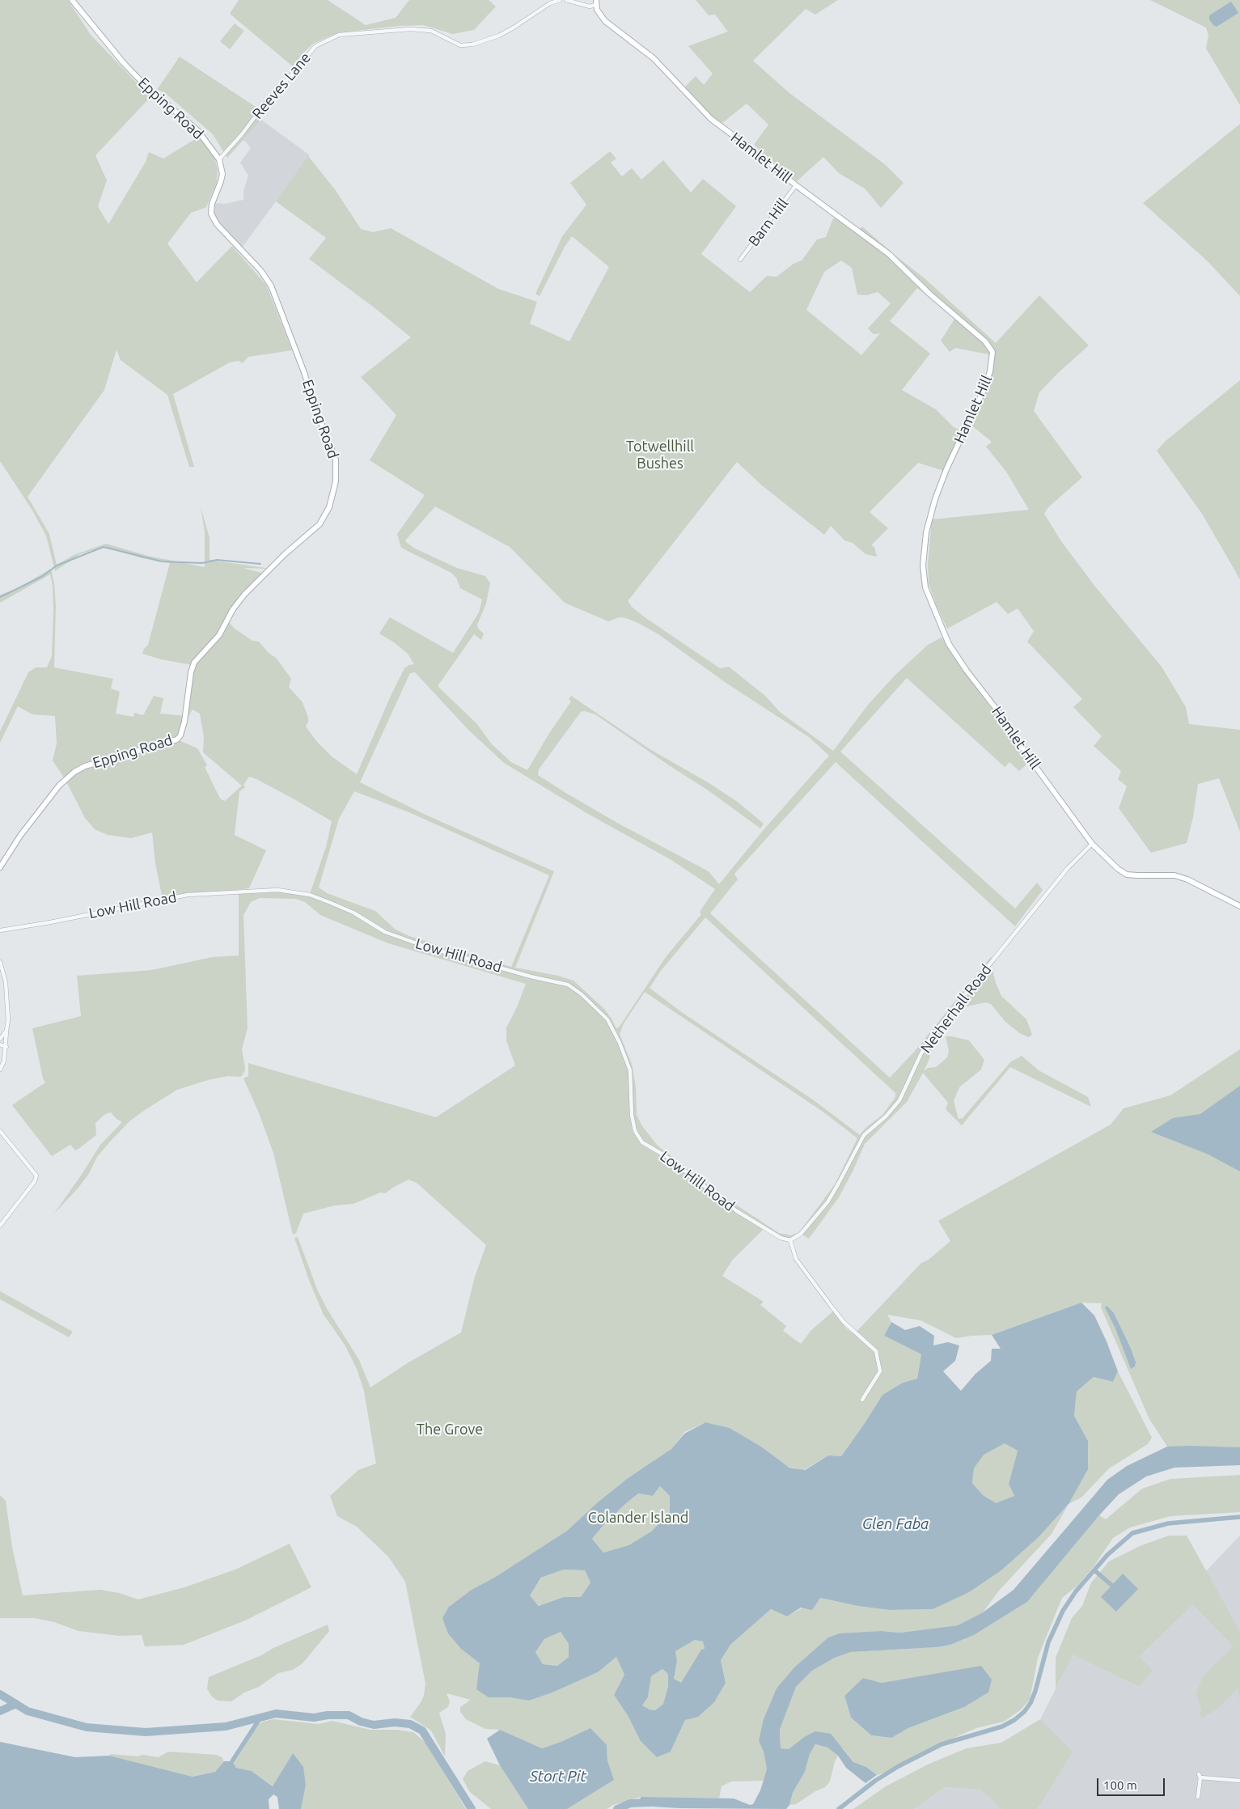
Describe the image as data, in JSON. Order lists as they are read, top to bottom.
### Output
{
  "streets": {
    "street": [
      "Reeves Lane",
      "Epping Road",
      "Hamlet Hill",
      "Barn Hill",
      "Low Hill Road",
      "Netherhall Road"
    ]
  },
  "crossings": [
    ["Reeves Lane", "Epping Road"],
    ["Hamlet Hill", "Barn Hill"],
    ["Hamlet Hill", "Netherhall Road"],
    ["Low Hill Road", "Netherhall Road"]
  ],
  "water": ["Glen Faba", "Stort Pit"],
  "parks": ["Totwellhill Bushes", "The Grove", "Colander Island"],
  "scale_bar": "100 m"
}
